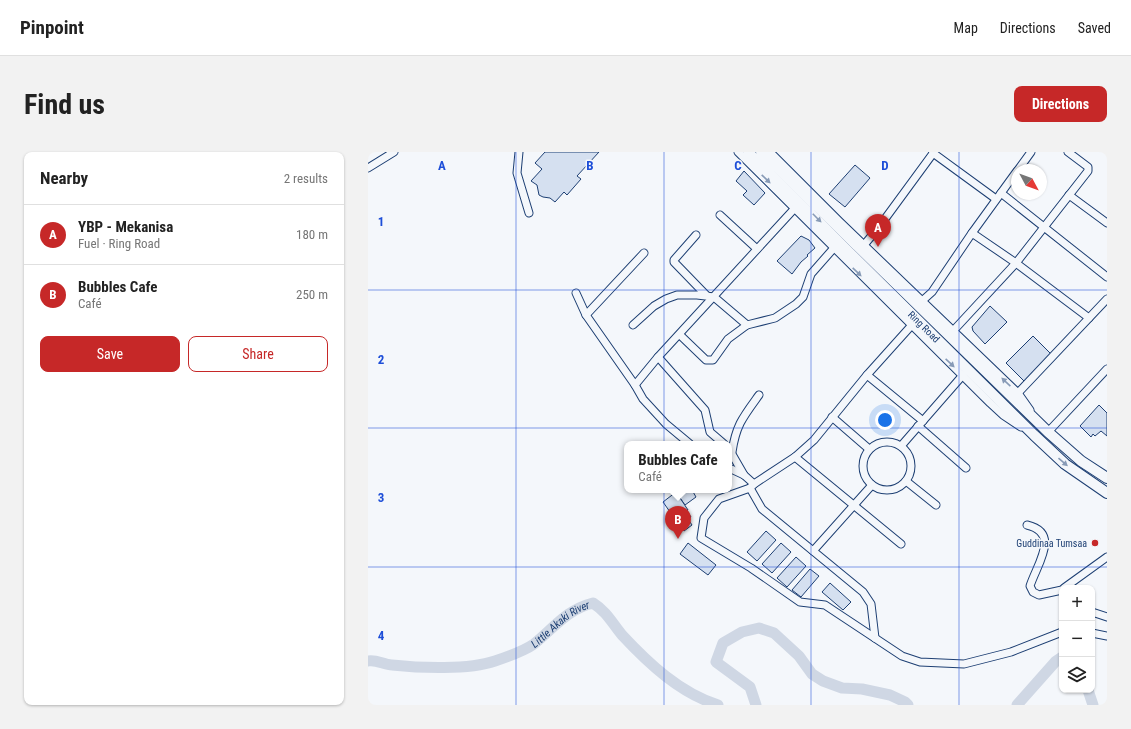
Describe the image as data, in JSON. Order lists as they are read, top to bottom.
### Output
{
  "streets": {
    "highway": ["Ring Road"]
  },
  "water": ["Little Akaki River"],
  "places": ["Guddinaa Tumsaa"],
  "north": "bottom right",
  "page": {
    "header": "Pinpoint",
    "nav": ["Map", "Directions", "Saved"],
    "buttons": [
      "Directions",
      ["Save", "Share"]
    ],
    "title": "Find us",
    "heading": ["Nearby", "2 results"],
    "list": [
      {
        "mark": "A",
        "name": "YBP - Mekanisa",
        "note": "Fuel · Ring Road",
        "value": "180 m"
      },
      {
        "mark": "B",
        "name": "Bubbles Cafe",
        "note": "Café",
        "value": "250 m"
      }
    ],
    "pins": ["A", "B"],
    "popup": ["Bubbles Cafe", "Café"],
    "map_buttons": ["+", "−"]
  },
  "grid": {
    "columns": [
      "A",
      "B",
      "C",
      "D"
    ],
    "rows": [
      "1",
      "2",
      "3",
      "4"
    ]
  }
}
